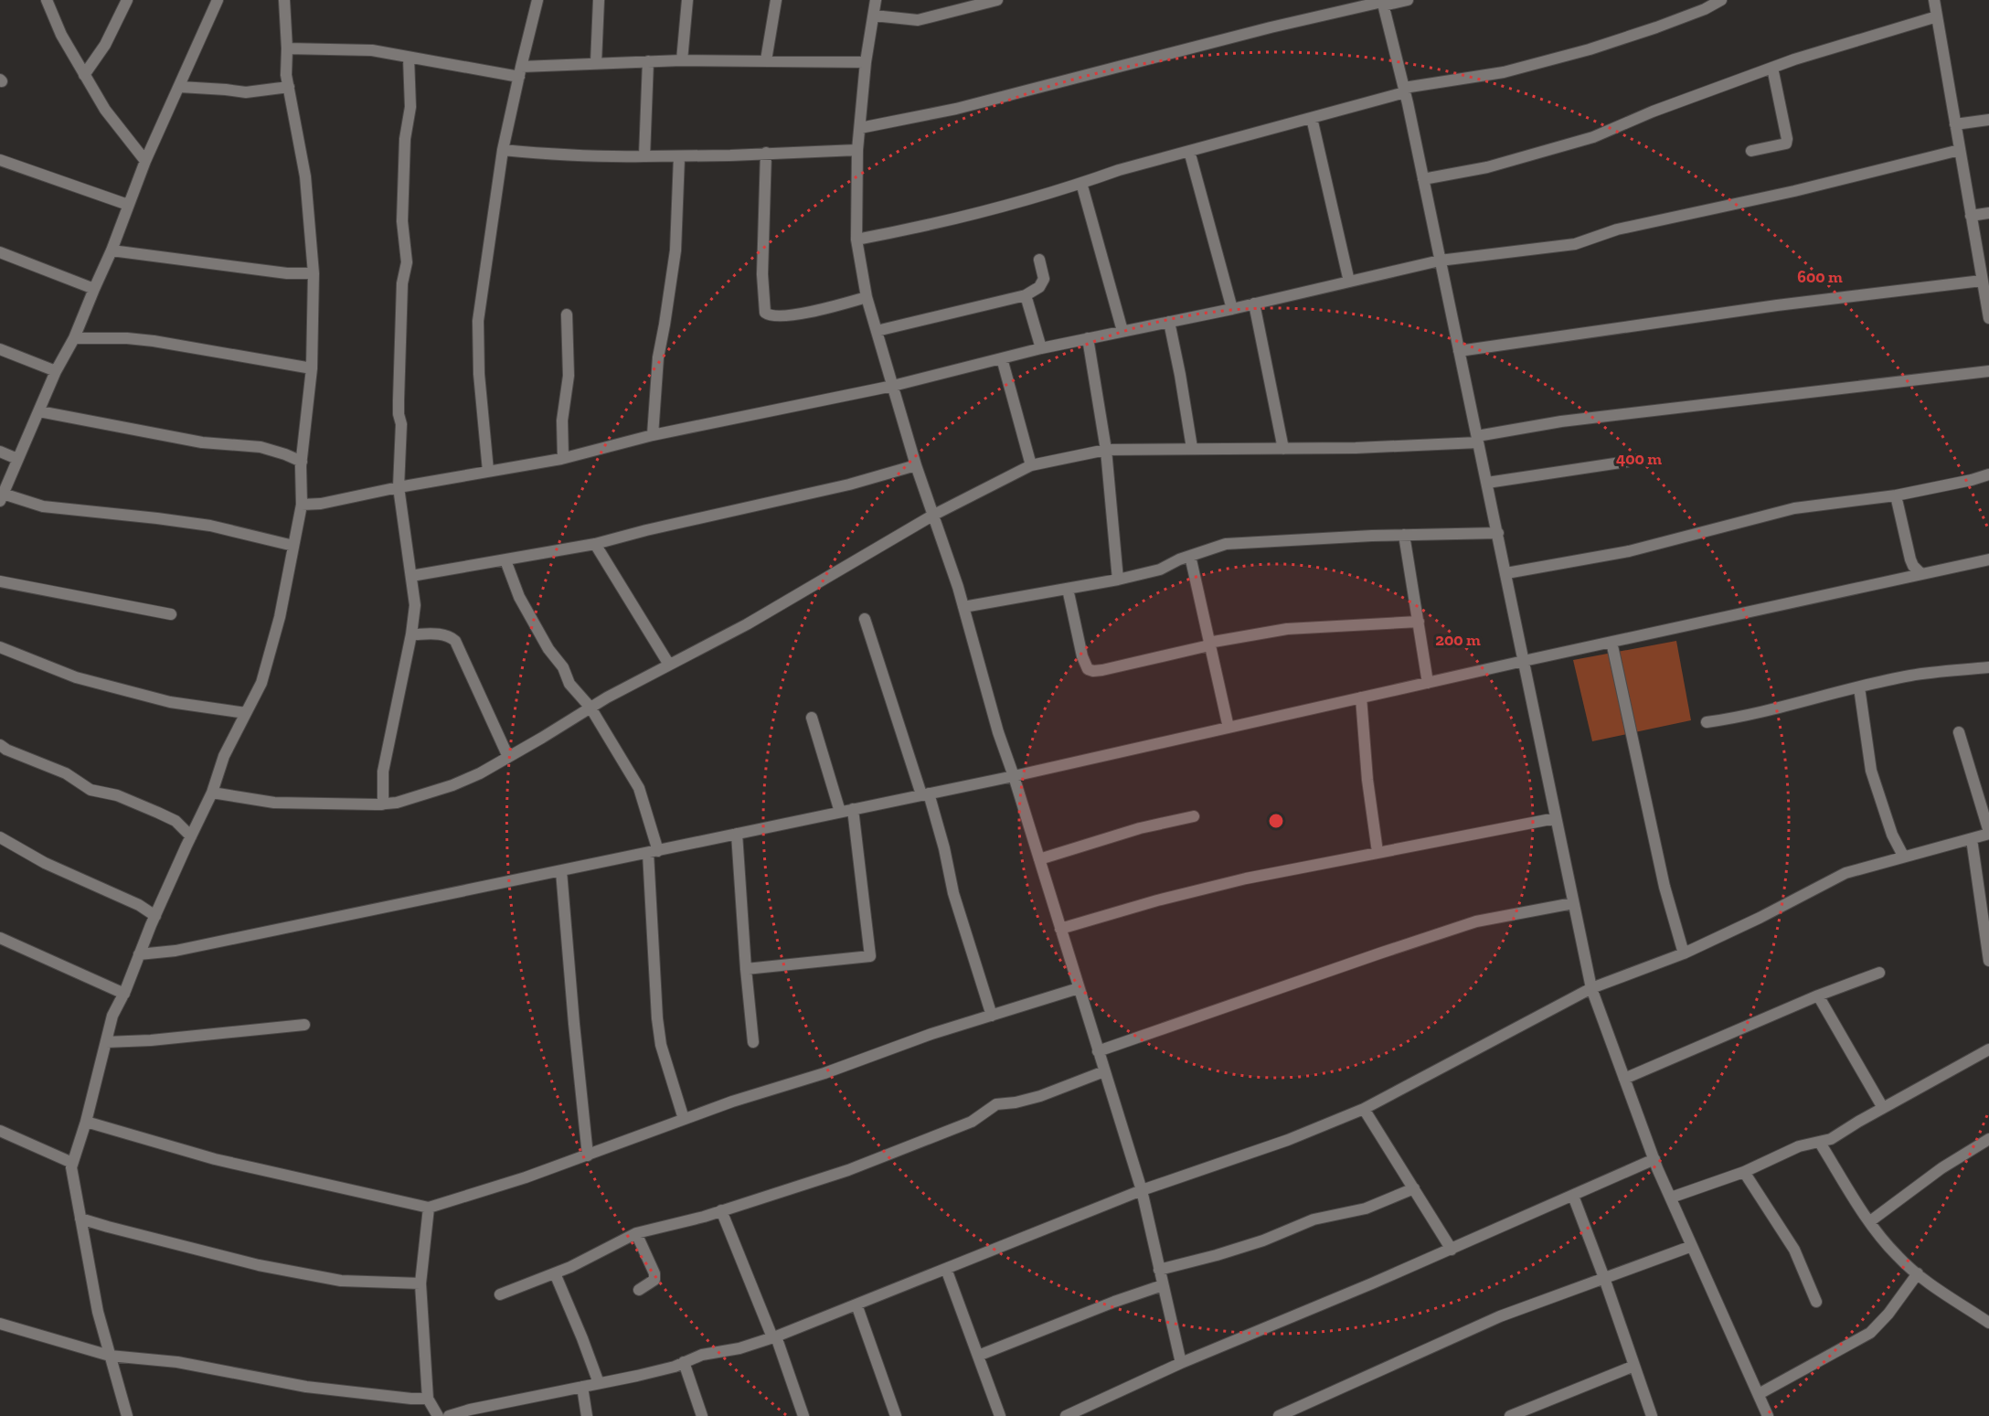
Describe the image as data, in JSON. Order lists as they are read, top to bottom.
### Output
{
  "rings": ["600 m", "400 m", "200 m"]
}
